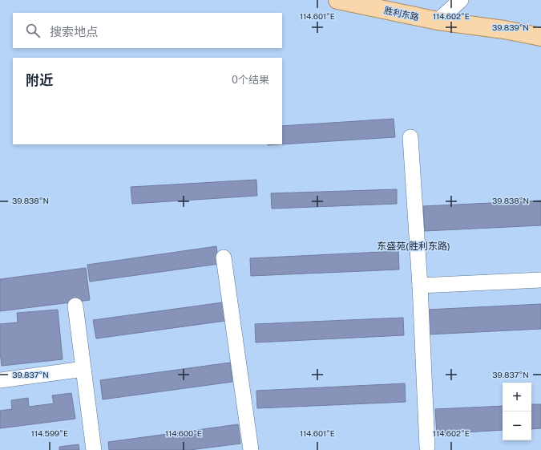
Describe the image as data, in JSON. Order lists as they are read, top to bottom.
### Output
{
  "streets": {
    "main road": ["胜利东路"]
  },
  "districts": ["东盛苑(胜利东路)"],
  "page": {
    "search": "搜索地点",
    "heading": ["附近", "0个结果"],
    "map_buttons": ["+", "−"]
  },
  "coordinates": [
    "114.601°E",
    "114.602°E",
    "39.839°N",
    "39.838°N",
    "39.837°N",
    "114.599°E",
    "114.600°E"
  ]
}
